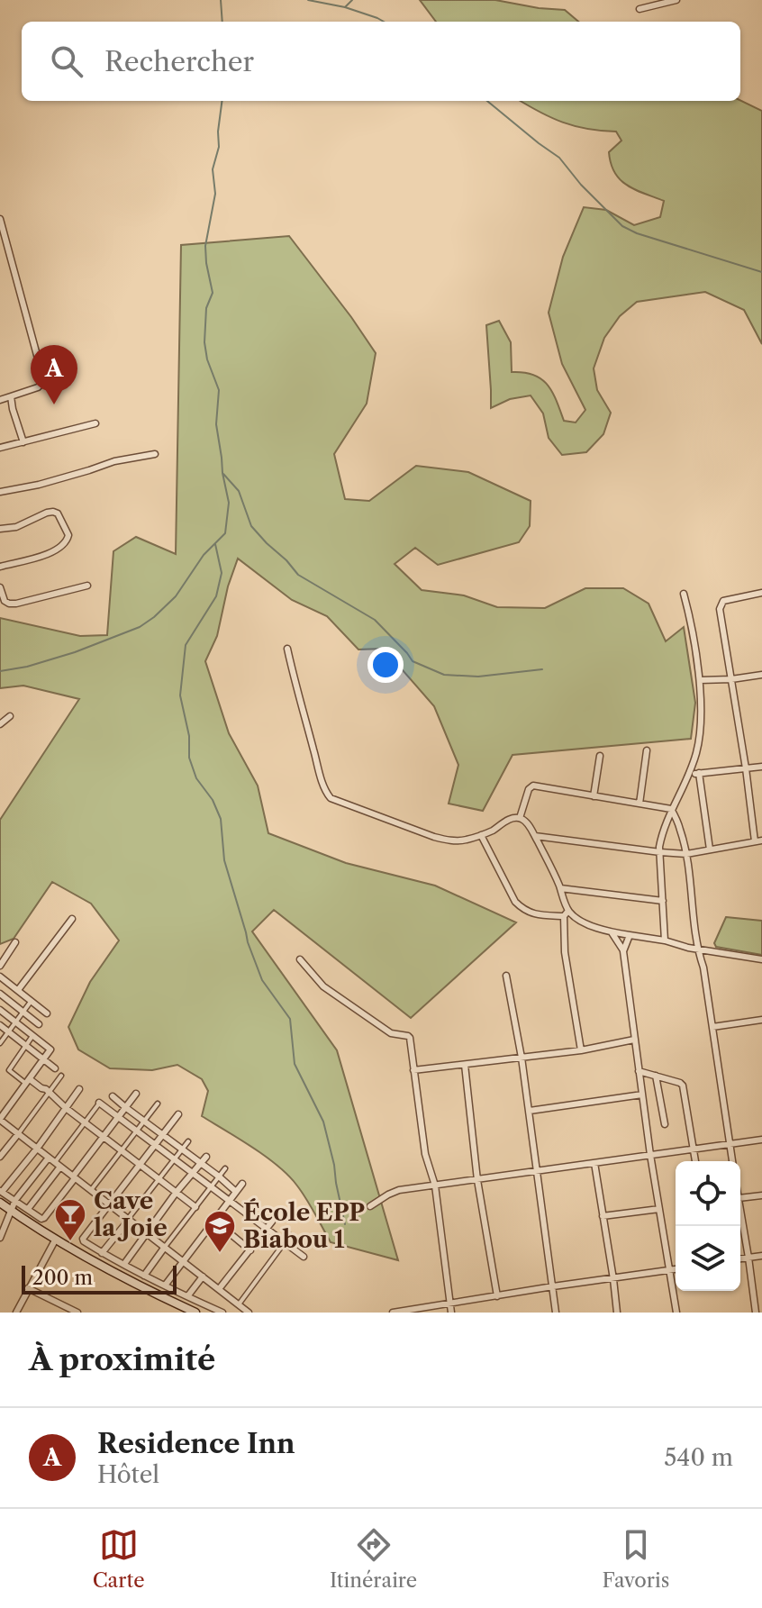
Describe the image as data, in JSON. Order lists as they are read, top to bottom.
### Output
{
  "places": {
    "bar": ["Cave la Joie"],
    "school or university": ["École EPP Biabou 1"]
  },
  "scale_bar": "200 m",
  "page": {
    "search": "Rechercher",
    "pins": "A",
    "scale": "200 m",
    "heading": "À proximité",
    "list": [
      {
        "mark": "A",
        "name": "Residence Inn",
        "note": "Hôtel",
        "value": "540 m"
      }
    ],
    "nav": ["Carte", "Itinéraire", "Favoris"]
  }
}
